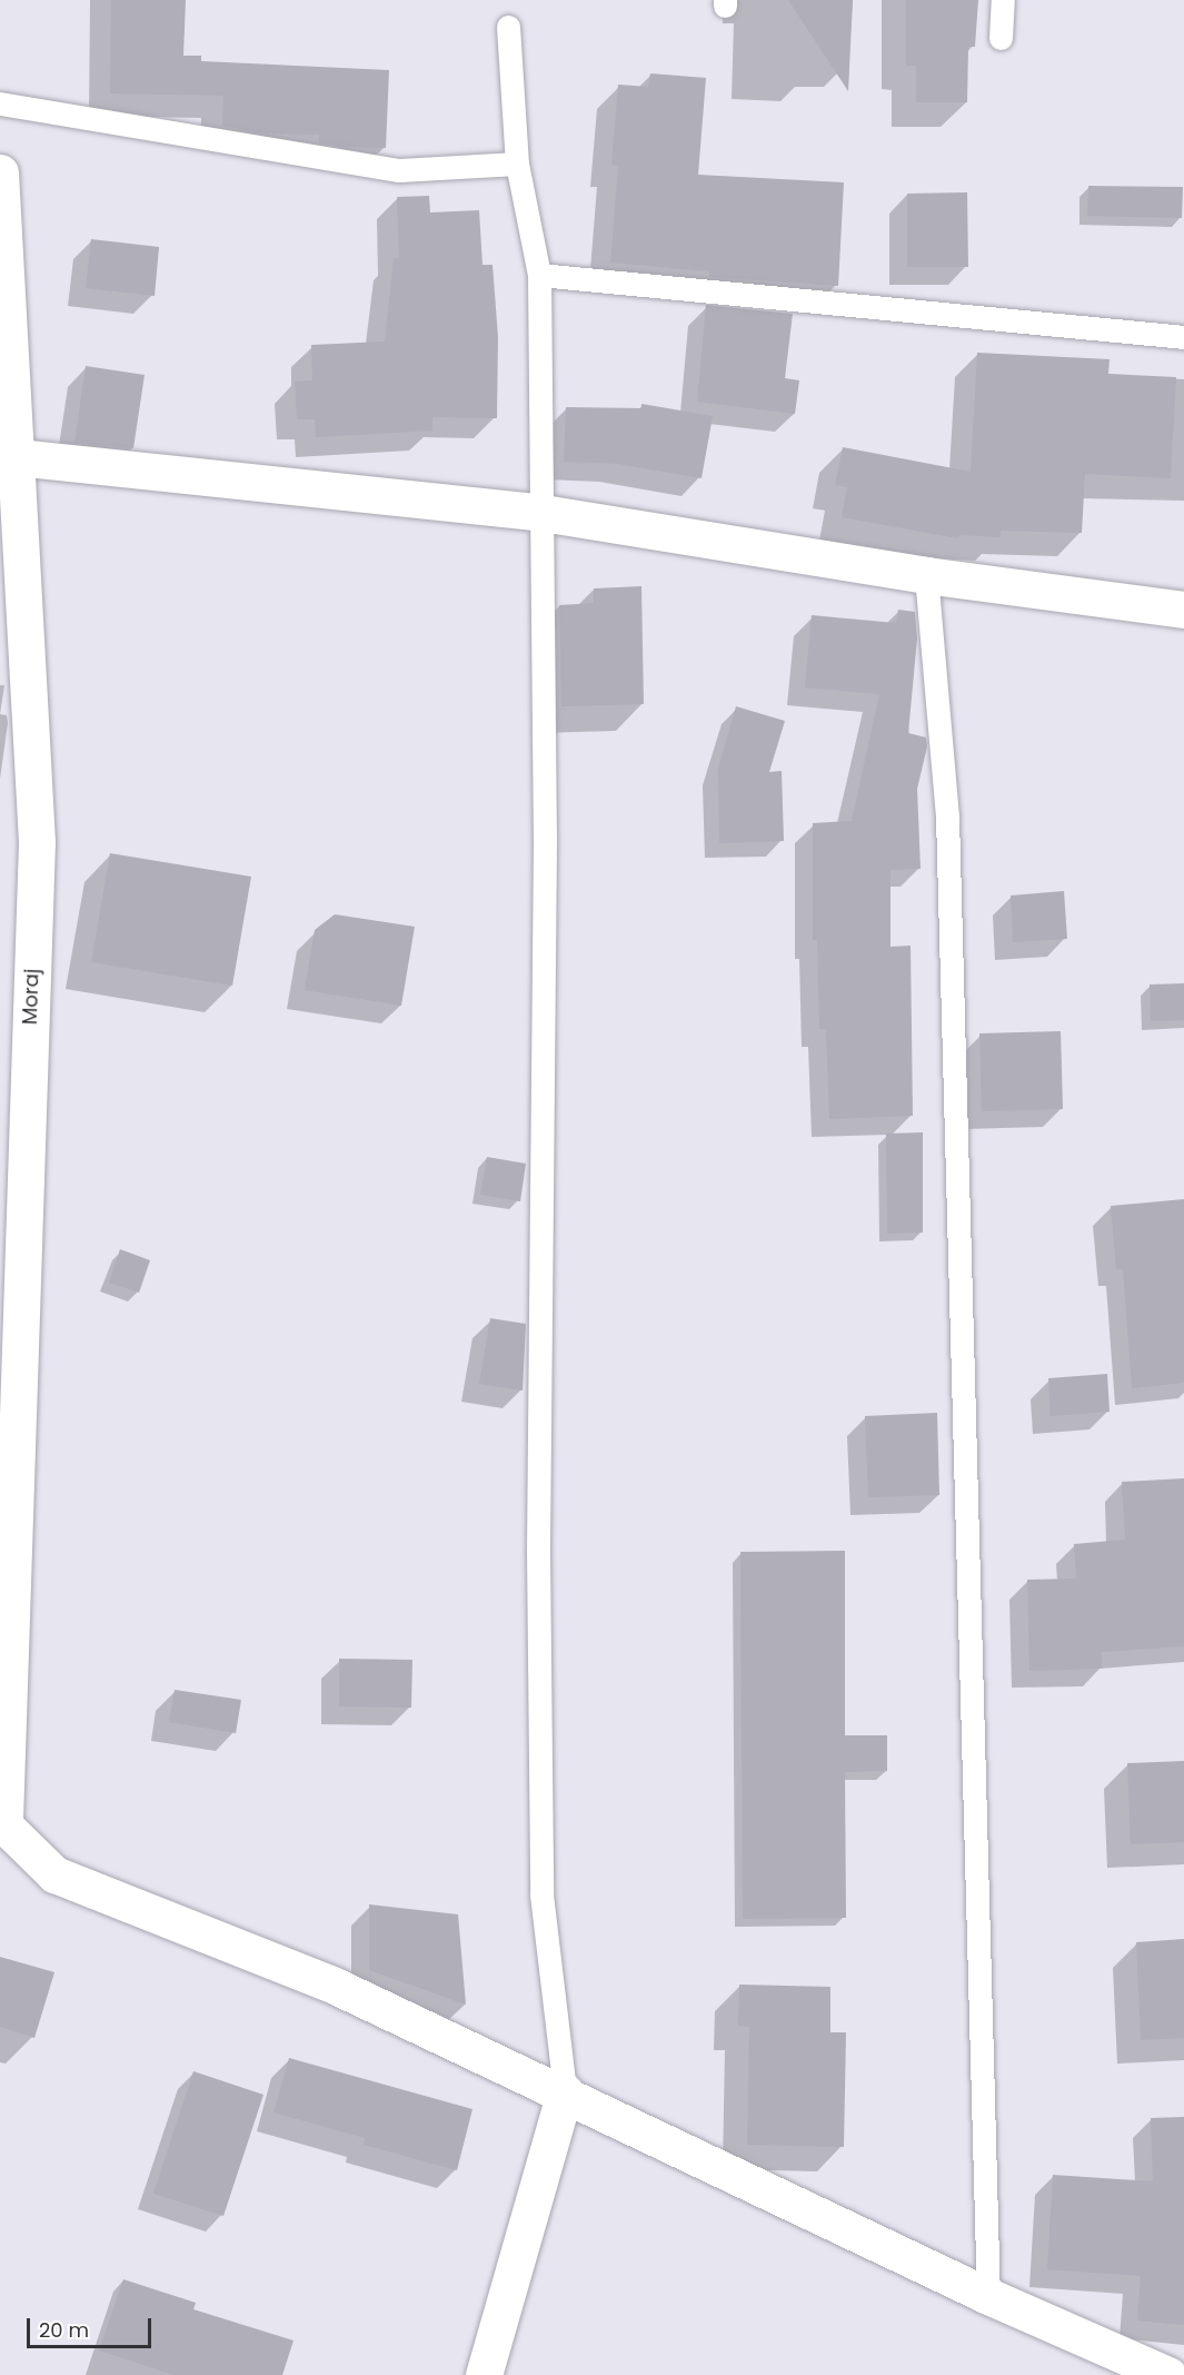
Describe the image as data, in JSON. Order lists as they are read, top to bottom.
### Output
{
  "streets": {
    "street": ["Moraj"]
  },
  "scale_bar": "20 m"
}
